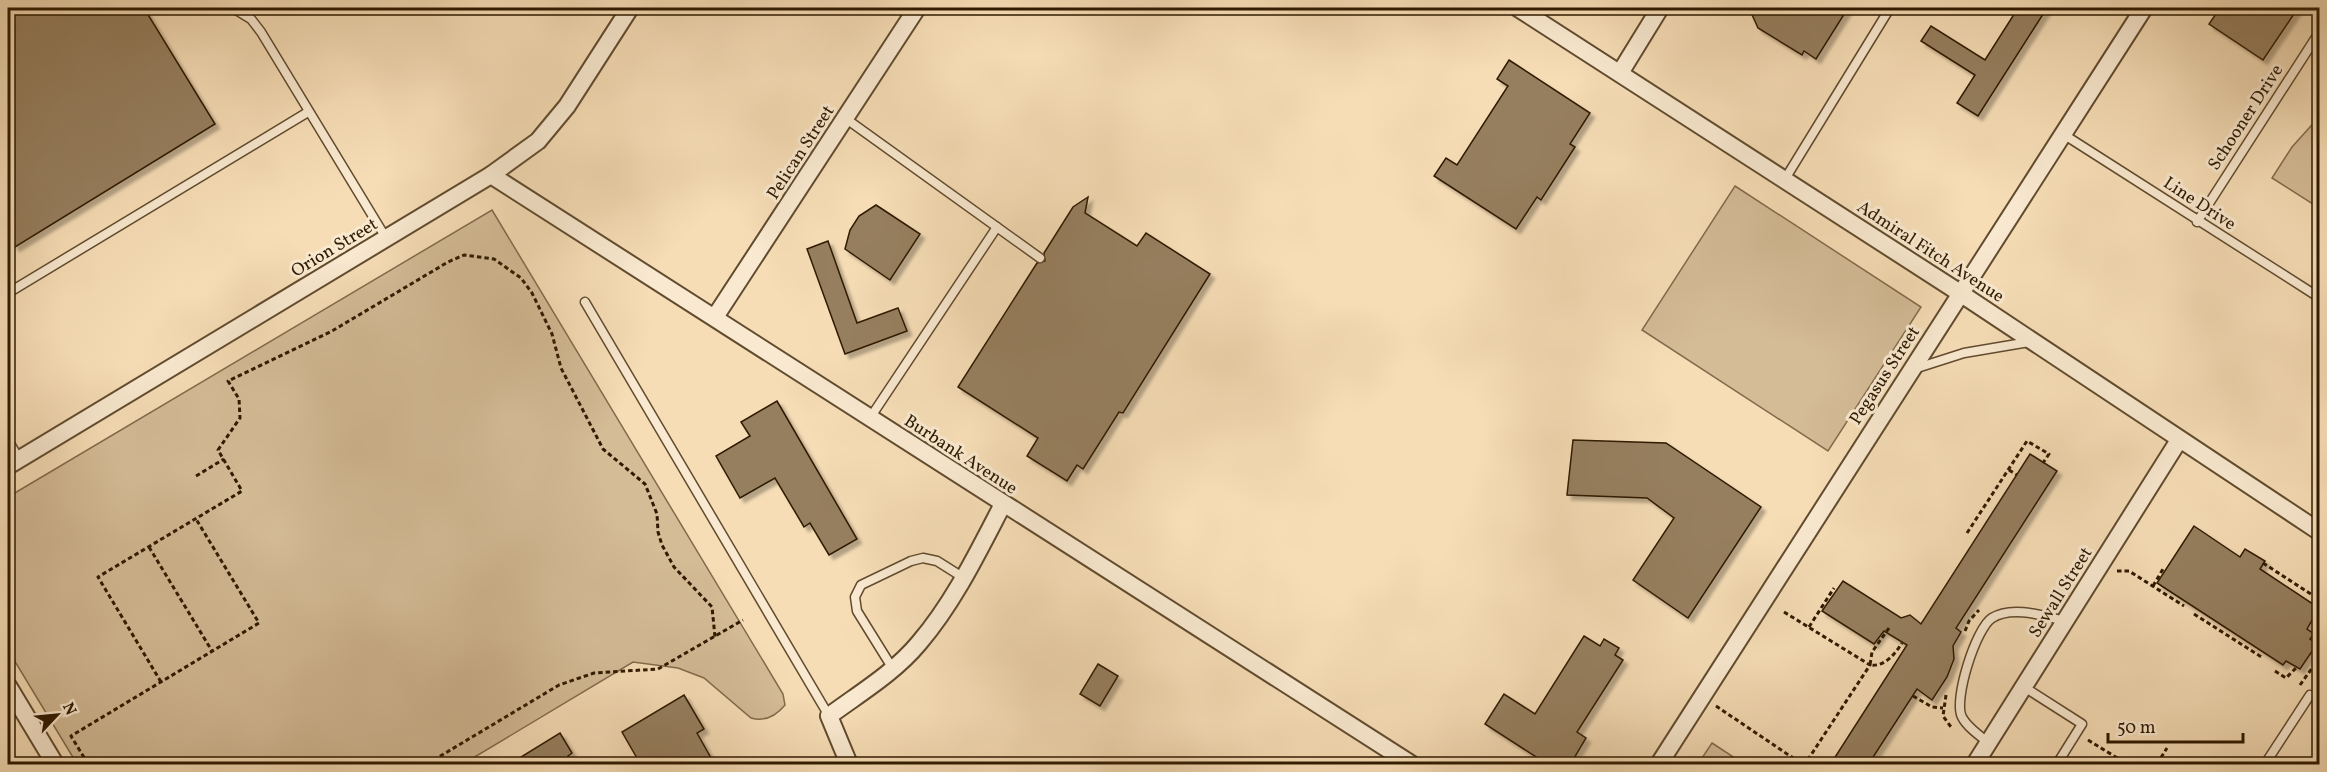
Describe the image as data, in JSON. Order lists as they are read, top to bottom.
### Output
{
  "streets": {
    "street": [
      "Pelican Street",
      "Orion Street",
      "Admiral Fitch Avenue",
      "Pegasus Street",
      "Burbank Avenue",
      "Sewall Street"
    ],
    "lane": ["Schooner Drive", "Line Drive"]
  },
  "crossings": [
    ["Schooner Drive", "Line Drive"],
    ["Pelican Street", "Burbank Avenue"],
    ["Line Drive", "Pegasus Street"],
    ["Orion Street", "Burbank Avenue"],
    ["Admiral Fitch Avenue", "Pegasus Street"],
    ["Admiral Fitch Avenue", "Sewall Street"]
  ],
  "scale_bar": "50 m",
  "north": "top right"
}
